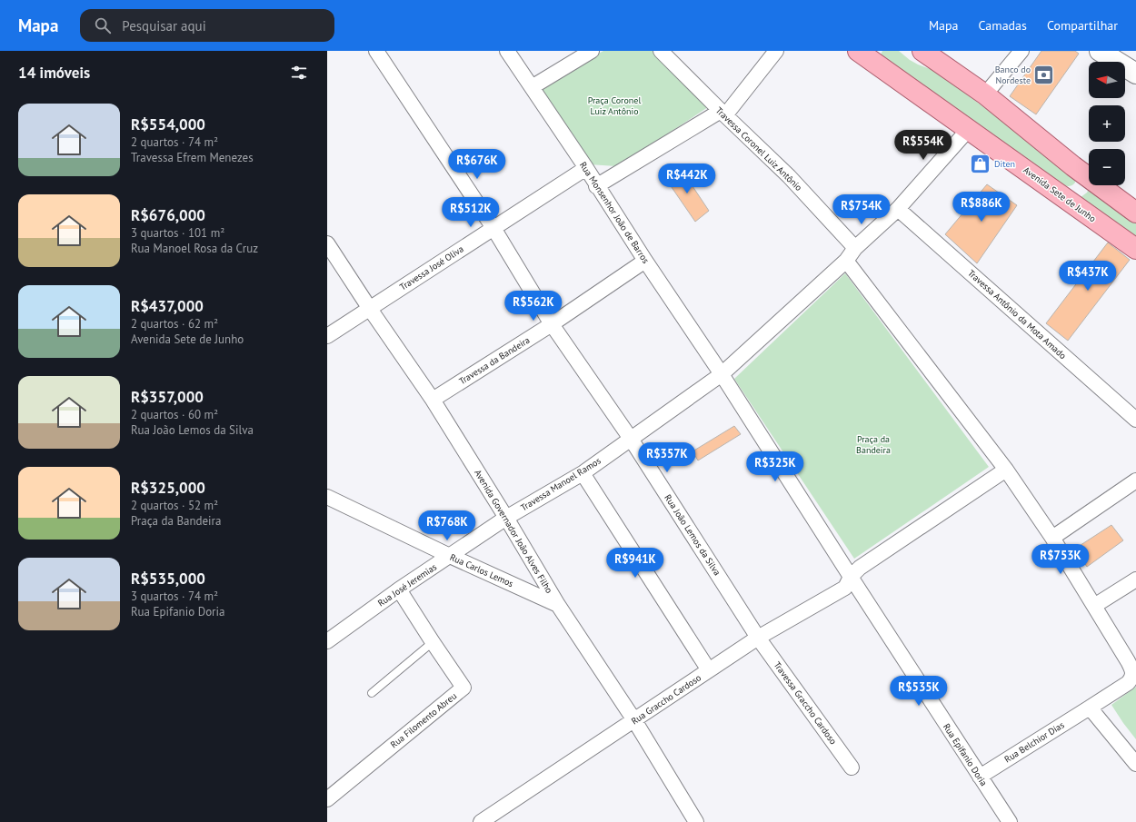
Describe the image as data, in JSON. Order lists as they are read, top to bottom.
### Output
{
  "streets": {
    "main road": ["Avenida Sete de Junho"],
    "street": [
      "Travessa Coronel Luiz Antônio",
      "Rua Monsenhor João de Barros",
      "Travessa José Oliva",
      "Travessa Antônio da Mota Amado",
      "Travessa da Bandeira",
      "Travessa Manoel Ramos",
      "Avenida Governador João Alves Filho",
      "Rua João Lemos da Silva",
      "Rua Carlos Lemos",
      "Rua José Jeremias",
      "Rua Graccho Cardoso",
      "Travessa Graccho Cardoso",
      "Rua Filomento Abreu",
      "Rua Belchior Dias",
      "Rua Epifanio Doria"
    ]
  },
  "crossings": [
    ["Rua Monsenhor João de Barros", "Travessa José Oliva"],
    ["Rua Monsenhor João de Barros", "Travessa da Bandeira"],
    ["Rua Monsenhor João de Barros", "Travessa Manoel Ramos"],
    ["Travessa José Oliva", "Avenida Governador João Alves Filho"],
    ["Travessa José Oliva", "Rua João Lemos da Silva"],
    ["Travessa da Bandeira", "Avenida Governador João Alves Filho"],
    ["Travessa da Bandeira", "Rua João Lemos da Silva"],
    ["Travessa Manoel Ramos", "Avenida Governador João Alves Filho"],
    ["Travessa Manoel Ramos", "Rua João Lemos da Silva"],
    ["Travessa Manoel Ramos", "Rua José Jeremias"],
    ["Avenida Governador João Alves Filho", "Rua Carlos Lemos"],
    ["Avenida Governador João Alves Filho", "Rua José Jeremias"],
    ["Avenida Governador João Alves Filho", "Rua Graccho Cardoso"],
    ["Rua João Lemos da Silva", "Rua Graccho Cardoso"],
    ["Rua João Lemos da Silva", "Travessa Graccho Cardoso"],
    ["Rua Carlos Lemos", "Rua José Jeremias"],
    ["Rua José Jeremias", "Rua Filomento Abreu"],
    ["Rua Graccho Cardoso", "Travessa Graccho Cardoso"],
    ["Rua Graccho Cardoso", "Rua Epifanio Doria"],
    ["Rua Belchior Dias", "Rua Epifanio Doria"]
  ],
  "parks": ["Praça Coronel Luiz Antônio", "Praça da Bandeira"],
  "places": {
    "bank": ["Banco do Nordeste"],
    "shop": ["Diten"]
  },
  "north": "left",
  "page": {
    "header": "Mapa",
    "search": "Pesquisar aqui",
    "nav": ["Mapa", "Camadas", "Compartilhar"],
    "heading": "14 imóveis",
    "map_buttons": ["+", "−"],
    "list": [
      {
        "name": "R$554,000",
        "note": "2 quartos · 74 m² · Travessa Efrem Menezes"
      },
      {
        "name": "R$676,000",
        "note": "3 quartos · 101 m² · Rua Manoel Rosa da Cruz"
      },
      {
        "name": "R$437,000",
        "note": "2 quartos · 62 m² · Avenida Sete de Junho"
      },
      {
        "name": "R$357,000",
        "note": "2 quartos · 60 m² · Rua João Lemos da Silva"
      },
      {
        "name": "R$325,000",
        "note": "2 quartos · 52 m² · Praça da Bandeira"
      },
      {
        "name": "R$535,000",
        "note": "3 quartos · 74 m² · Rua Epifanio Doria"
      }
    ],
    "price": [
      "R$554K",
      "R$676K",
      "R$442K",
      "R$886K",
      "R$754K",
      "R$512K",
      "R$437K",
      "R$562K",
      "R$357K",
      "R$325K",
      "R$768K",
      "R$753K",
      "R$941K",
      "R$535K"
    ]
  }
}
